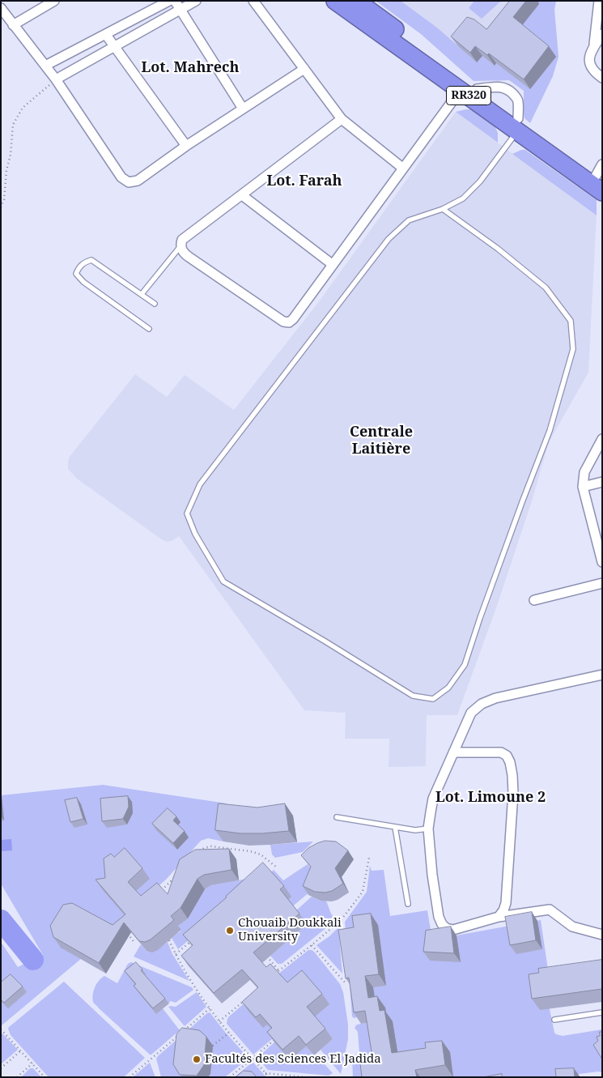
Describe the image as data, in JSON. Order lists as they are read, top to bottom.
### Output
{
  "streets": {
    "highway": ["RR320"]
  },
  "districts": [
    "Lot. Mahrech",
    "Lot. Farah",
    "Centrale Laitière",
    "Lot. Limoune 2"
  ],
  "places": ["Chouaib Doukkali University", "Facultés des Sciences El Jadida"]
}
